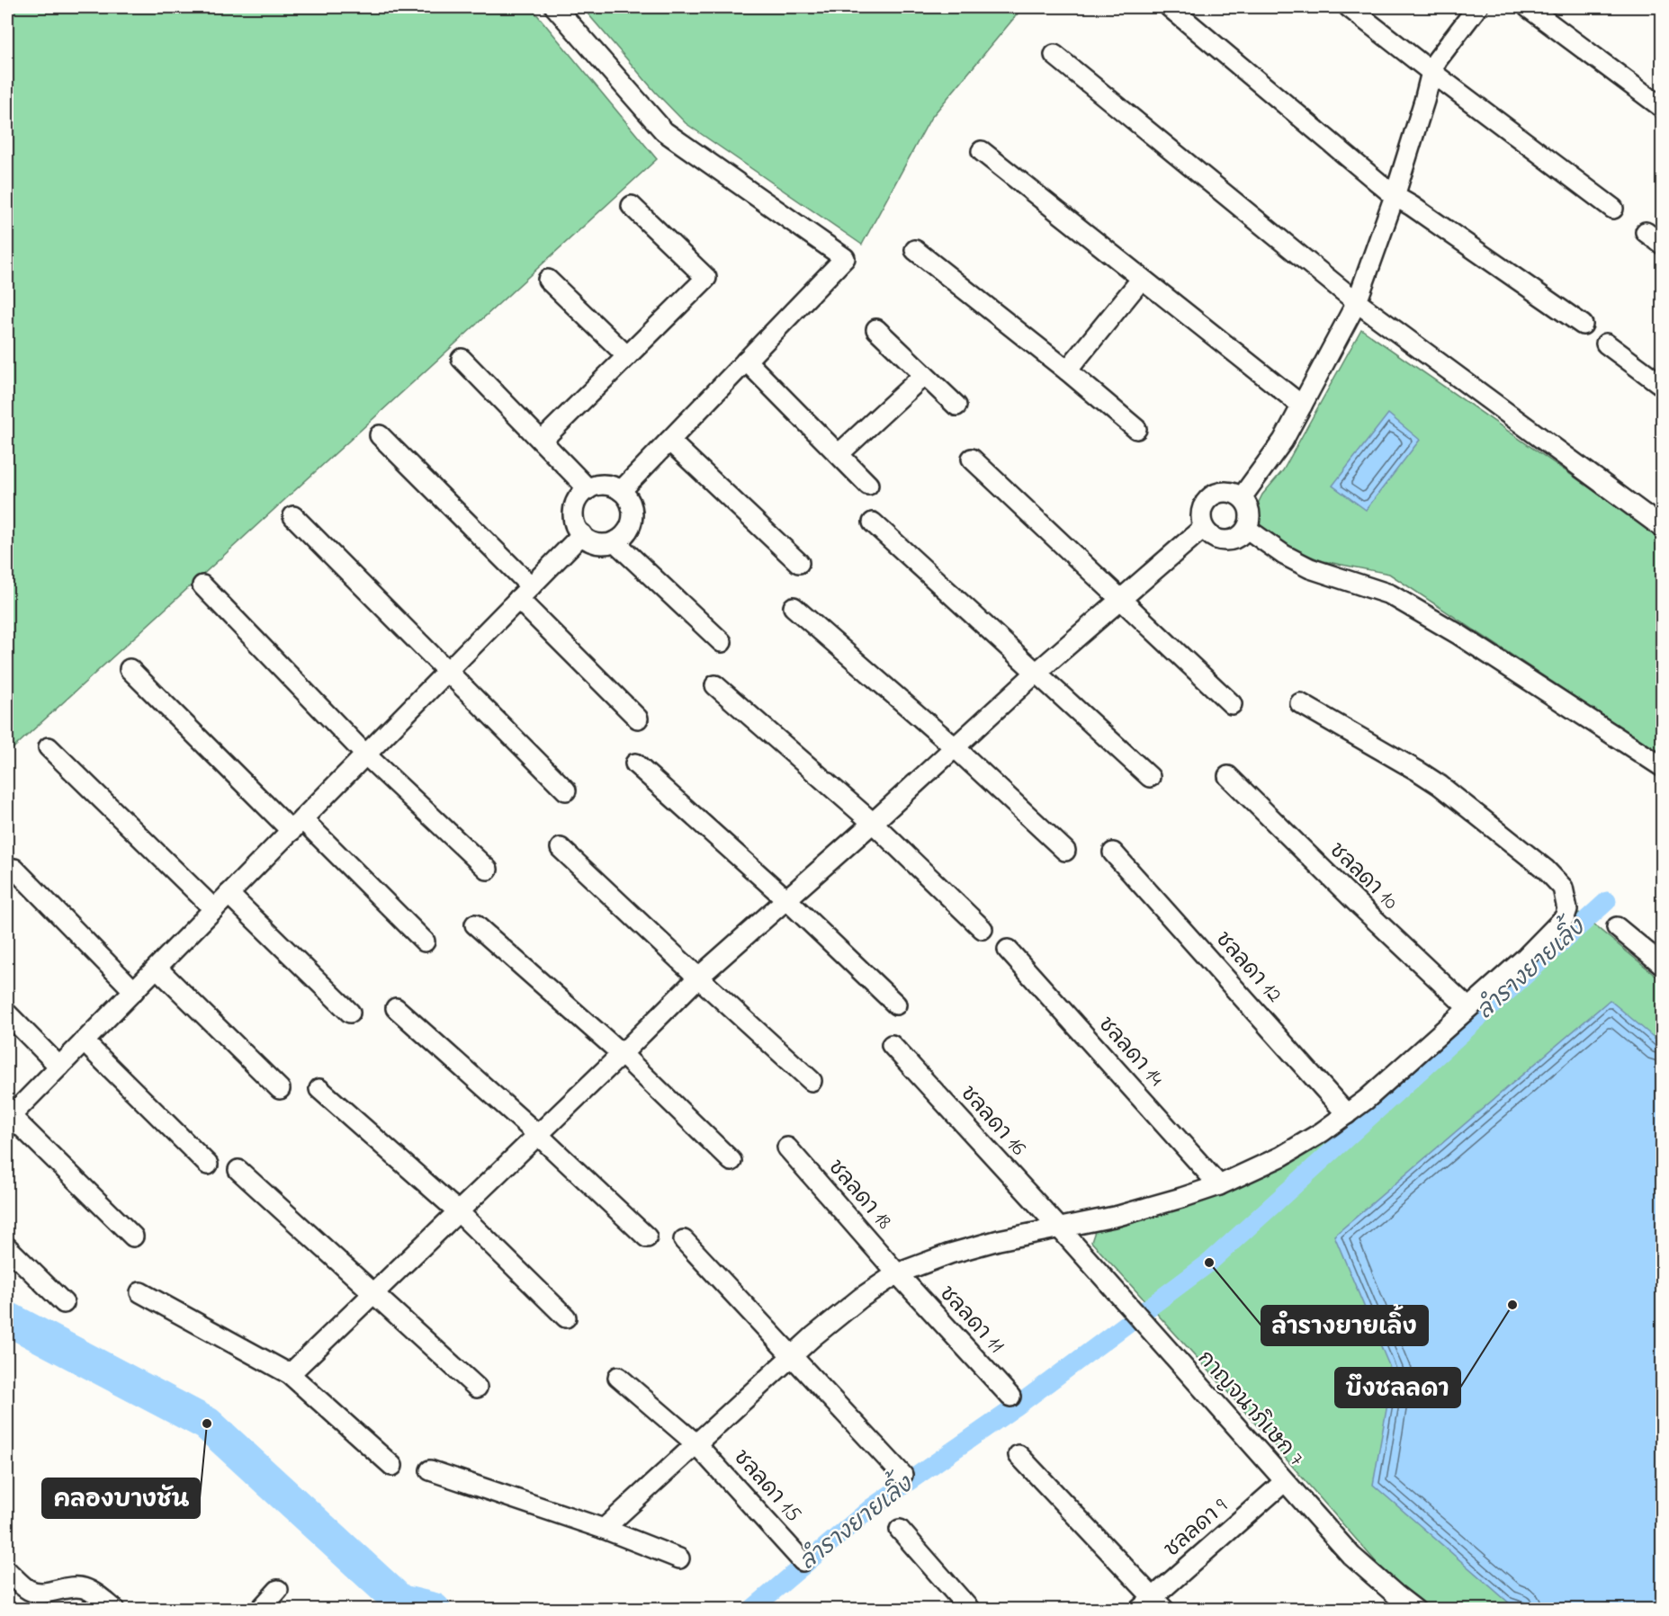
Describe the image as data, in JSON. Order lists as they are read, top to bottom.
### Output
{
  "streets": {
    "street": [
      "ชลลดา 10",
      "ชลลดา 12",
      "ชลลดา 14",
      "ชลลดา 16",
      "ชลลดา 18",
      "ชลลดา 11",
      "กาญจนาภิเษก 7",
      "ชลลดา 15",
      "ชลลดา 9"
    ]
  },
  "crossings": [
    ["ชลลดา 16", "กาญจนาภิเษก 7"],
    ["ชลลดา 18", "ชลลดา 11"],
    ["กาญจนาภิเษก 7", "ชลลดา 9"]
  ],
  "water": ["ลำรางยายเลิ้ง"],
  "places": ["ลำรางยายเลิ้ง", "บึงชลลดา", "คลองบางชัน"]
}
